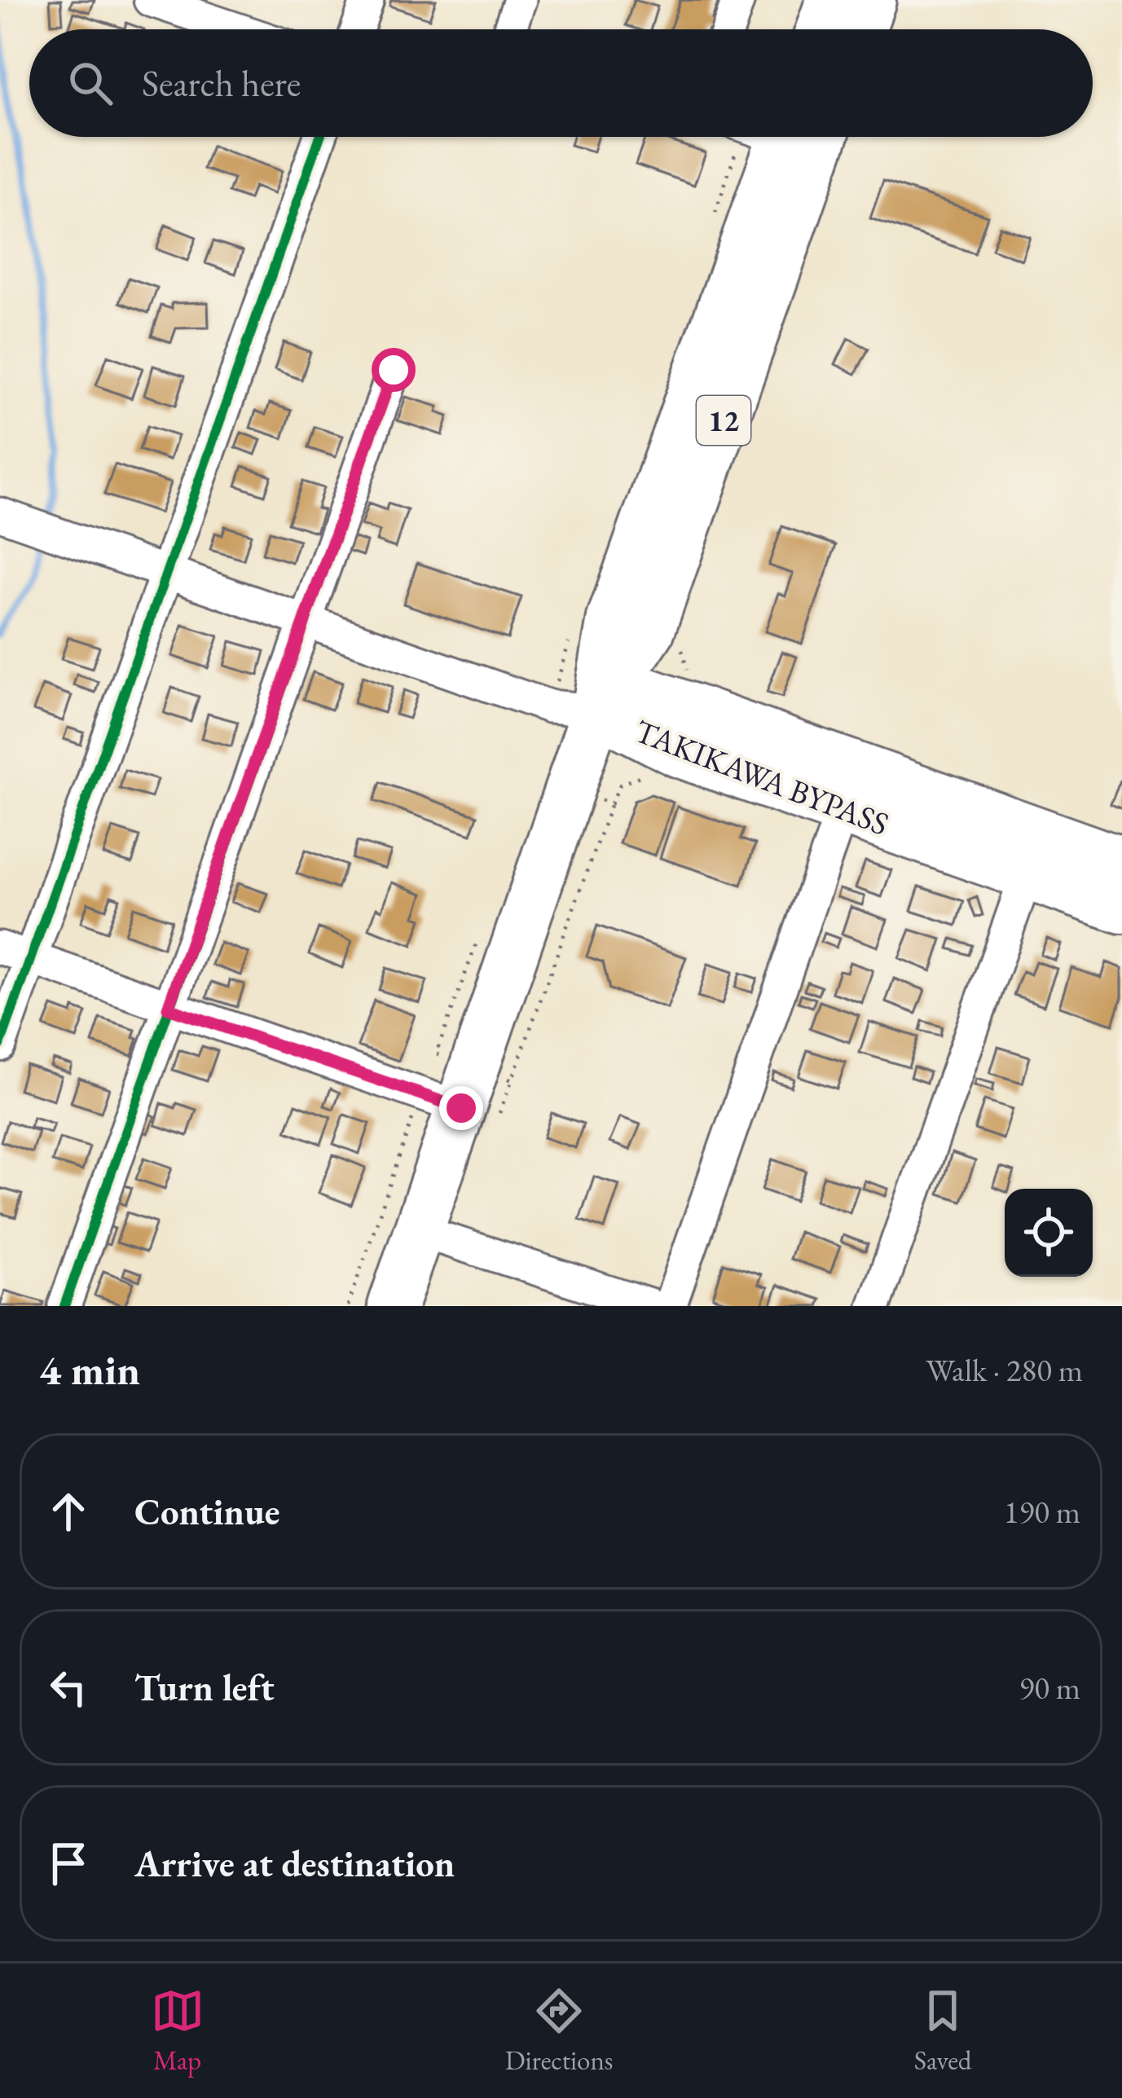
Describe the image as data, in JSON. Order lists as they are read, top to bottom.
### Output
{
  "streets": {
    "highway": ["12", "TAKIKAWA BYPASS"]
  },
  "crossings": [
    ["12", "TAKIKAWA BYPASS"]
  ],
  "page": {
    "search": "Search here",
    "heading": ["4 min", "Walk · 280 m"],
    "list": [
      ["Continue", "190 m"],
      ["Turn left", "90 m"],
      "Arrive at destination"
    ],
    "nav": ["Map", "Directions", "Saved"]
  }
}
